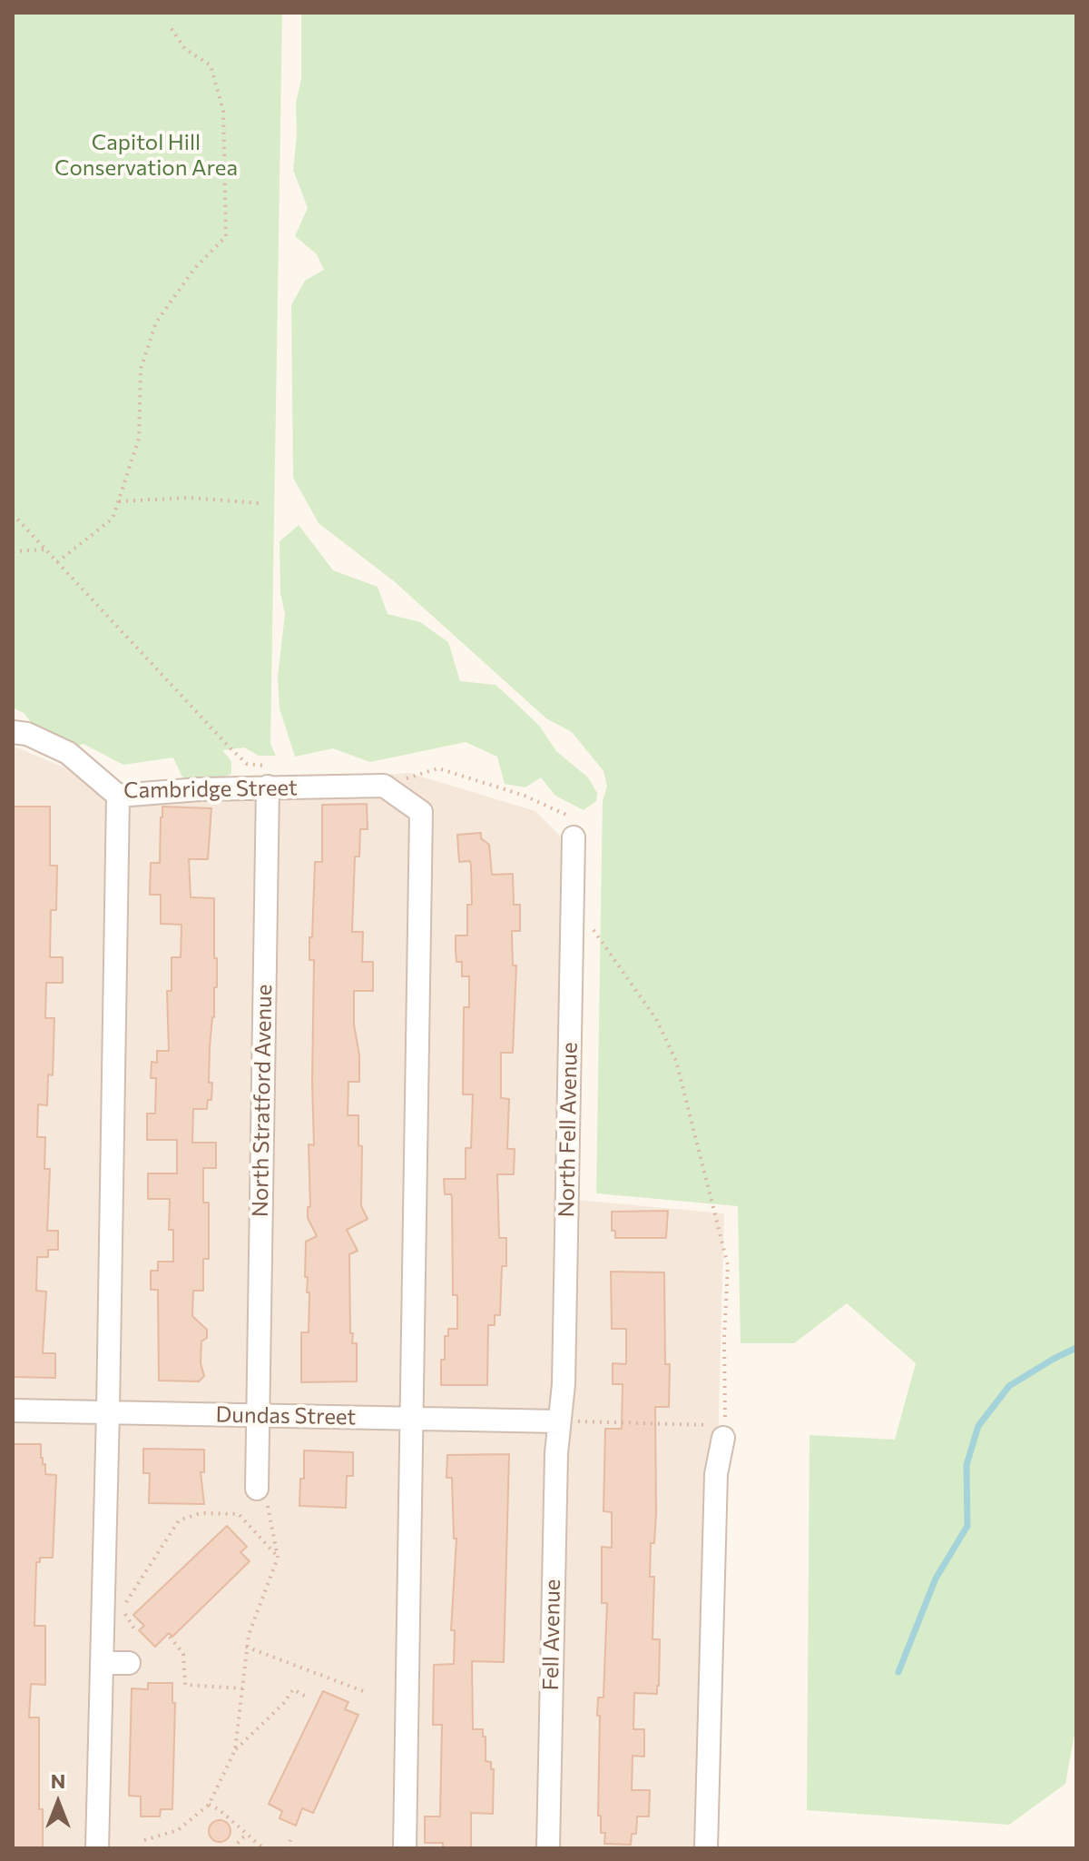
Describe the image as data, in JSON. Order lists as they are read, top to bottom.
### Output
{
  "streets": {
    "street": [
      "Cambridge Street",
      "North Stratford Avenue",
      "North Fell Avenue",
      "Dundas Street",
      "Fell Avenue"
    ]
  },
  "crossings": [
    ["Cambridge Street", "North Stratford Avenue"],
    ["North Stratford Avenue", "Dundas Street"],
    ["North Fell Avenue", "Dundas Street"],
    ["North Fell Avenue", "Fell Avenue"],
    ["Dundas Street", "Fell Avenue"]
  ],
  "parks": ["Capitol Hill Conservation Area"],
  "north": "top"
}
